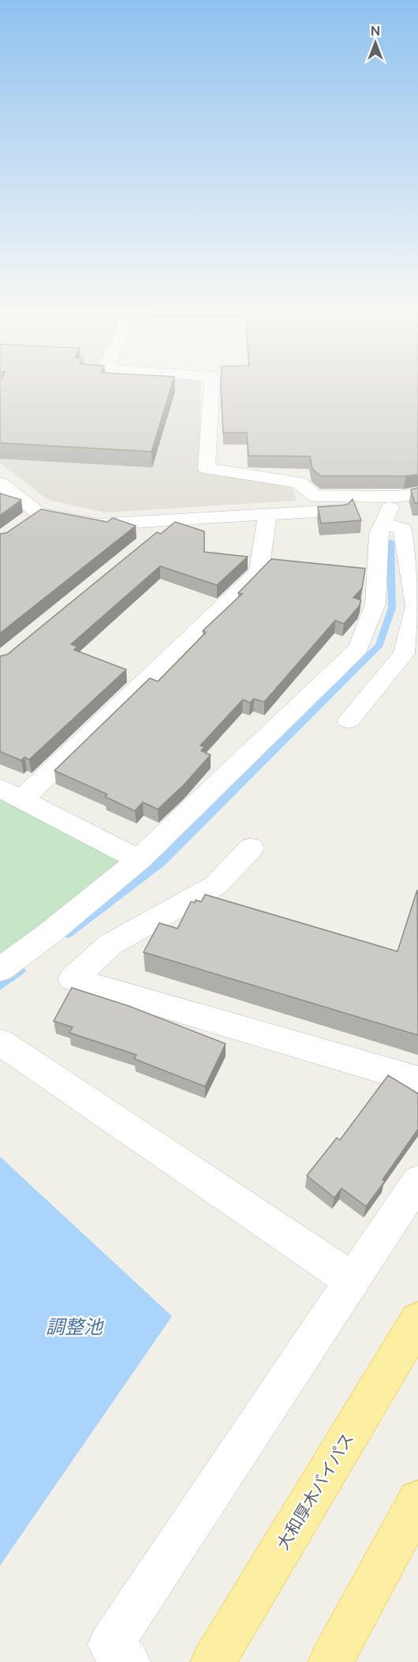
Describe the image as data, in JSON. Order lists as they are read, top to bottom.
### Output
{
  "streets": {
    "highway": ["大和厚木バイパス"]
  },
  "water": ["調整池"],
  "north": "top"
}
